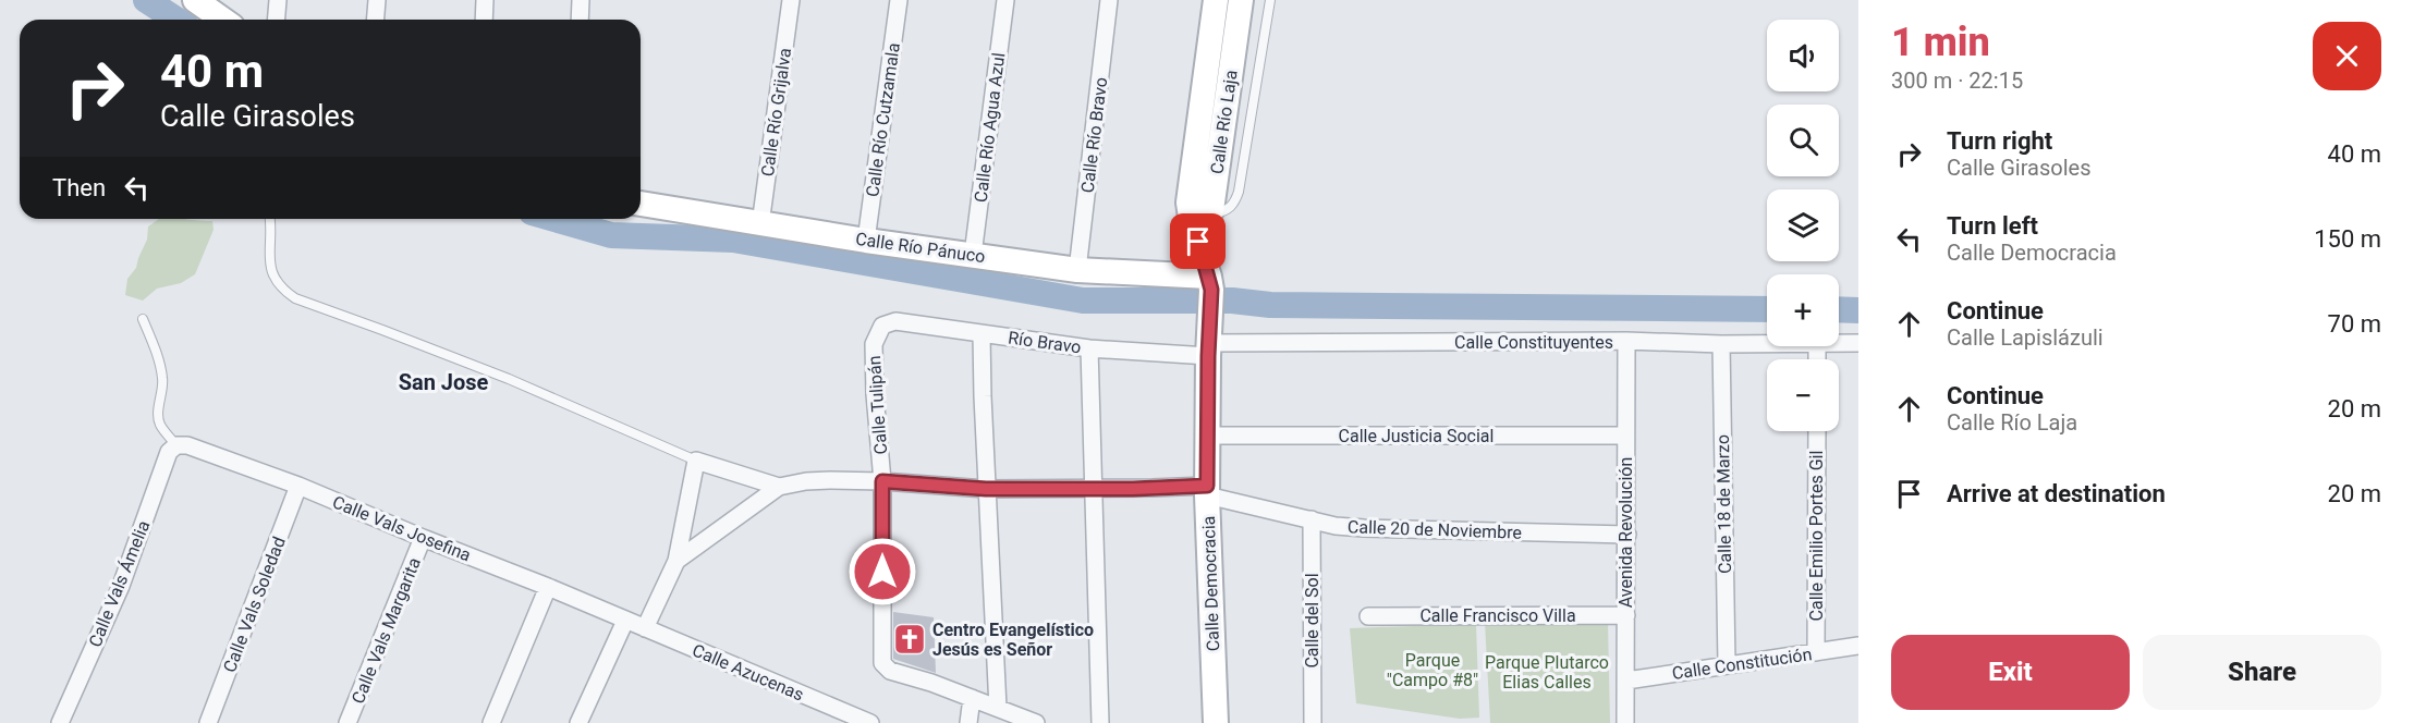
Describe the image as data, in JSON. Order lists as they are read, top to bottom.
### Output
{
  "streets": {
    "street": [
      "Calle Río Grijalva",
      "Calle Río Cutzamala",
      "Calle Río Laja",
      "Calle Río Agua Azul",
      "Calle Río Bravo",
      "Calle Río Pánuco",
      "Río Bravo",
      "Calle Constituyentes",
      "Calle Tulipán",
      "Calle Justicia Social",
      "Calle 18 de Marzo",
      "Calle Vals Josefina",
      "Calle 20 de Noviembre",
      "Avenida Revolución",
      "Calle Emilio Portes Gil",
      "Calle Vals Ámelia",
      "Calle Democracia",
      "Calle Vals Soledad",
      "Calle Francisco Villa",
      "Calle del Sol",
      "Calle Vals Margarita",
      "Calle Constitución",
      "Calle Azucenas"
    ]
  },
  "crossings": [
    ["Calle Río Grijalva", "Calle Río Pánuco"],
    ["Calle Río Cutzamala", "Calle Río Pánuco"],
    ["Calle Río Laja", "Calle Río Pánuco"],
    ["Calle Río Laja", "Río Bravo"],
    ["Calle Río Laja", "Calle Constituyentes"],
    ["Calle Río Laja", "Calle Democracia"],
    ["Calle Río Agua Azul", "Calle Río Pánuco"],
    ["Calle Río Bravo", "Calle Río Pánuco"],
    ["Río Bravo", "Calle Constituyentes"],
    ["Río Bravo", "Calle Tulipán"],
    ["Río Bravo", "Calle Democracia"],
    ["Calle Constituyentes", "Calle 18 de Marzo"],
    ["Calle Constituyentes", "Avenida Revolución"],
    ["Calle Constituyentes", "Calle Democracia"],
    ["Calle Tulipán", "Calle 20 de Noviembre"],
    ["Calle Justicia Social", "Avenida Revolución"],
    ["Calle Justicia Social", "Calle Democracia"],
    ["Calle 18 de Marzo", "Calle Constitución"],
    ["Calle Vals Josefina", "Calle Vals Ámelia"],
    ["Calle Vals Josefina", "Calle Vals Soledad"],
    ["Calle Vals Josefina", "Calle Vals Margarita"],
    ["Calle Vals Josefina", "Calle Azucenas"],
    ["Calle 20 de Noviembre", "Avenida Revolución"],
    ["Calle 20 de Noviembre", "Calle Democracia"],
    ["Calle 20 de Noviembre", "Calle del Sol"],
    ["Avenida Revolución", "Calle Francisco Villa"],
    ["Avenida Revolución", "Calle Constitución"],
    ["Calle Emilio Portes Gil", "Calle Constitución"]
  ],
  "districts": ["San Jose"],
  "parks": ["Parque \"Campo #8\"", "Parque Plutarco Elias Calles"],
  "places": {
    "church": ["Centro Evangelístico Jesús es Señor"]
  },
  "page": {
    "heading": ["1 min", "300 m · 22:15"],
    "map_buttons": ["+", "−"],
    "turn": ["40 m", "Calle Girasoles"],
    "list": [
      {
        "name": "Turn right",
        "note": "Calle Girasoles",
        "value": "40 m"
      },
      {
        "name": "Turn left",
        "note": "Calle Democracia",
        "value": "150 m"
      },
      {
        "name": "Continue",
        "note": "Calle Lapislázuli",
        "value": "70 m"
      },
      {
        "name": "Continue",
        "note": "Calle Río Laja",
        "value": "20 m"
      },
      {
        "name": "Arrive at destination",
        "value": "20 m"
      }
    ],
    "then": "Then",
    "buttons": ["Exit", "Share"]
  }
}
